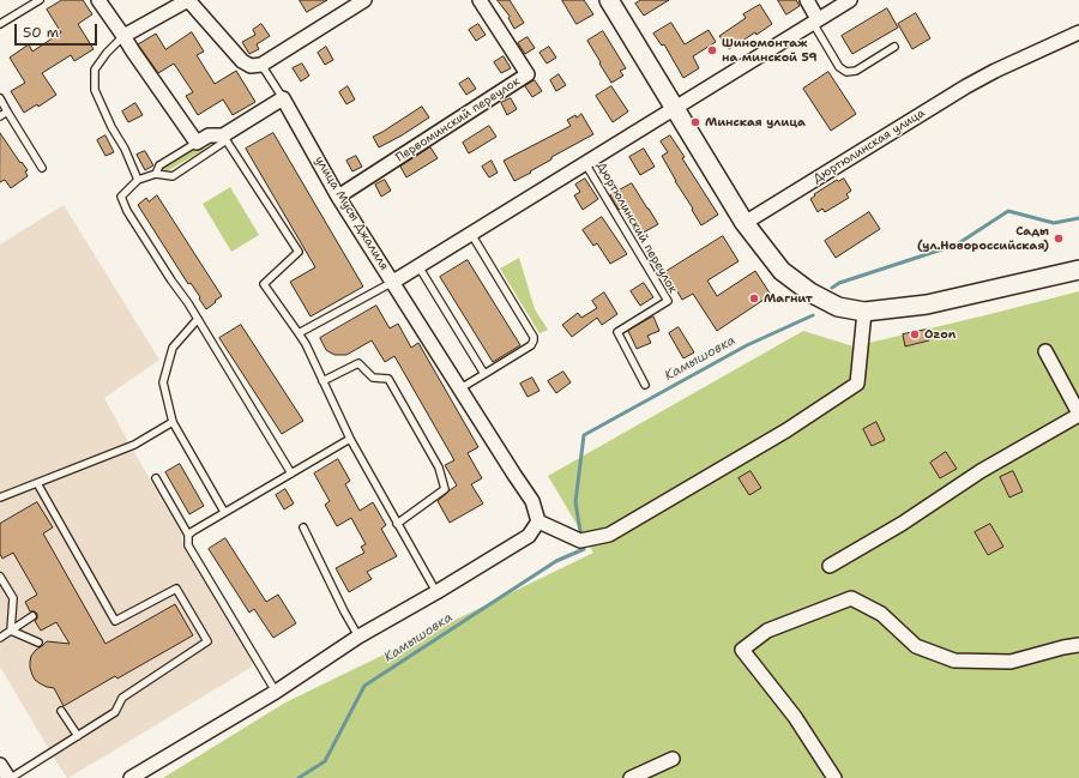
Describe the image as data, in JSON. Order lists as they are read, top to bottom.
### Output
{
  "streets": {
    "street": ["Первоминский переулок", "Дюртюлинская улица", "улица Мусы Джалиля"],
    "lane": ["Дюртюлинский переулок"]
  },
  "crossings": [
    ["Первоминский переулок", "улица Мусы Джалиля"]
  ],
  "water": ["Камышовка"],
  "places": [
    "Шиномонтаж на минской 59",
    "Минская улица",
    "Сады (ул.Новороссийская)",
    "Магнит",
    "Ozon"
  ],
  "scale_bar": "50 m"
}
